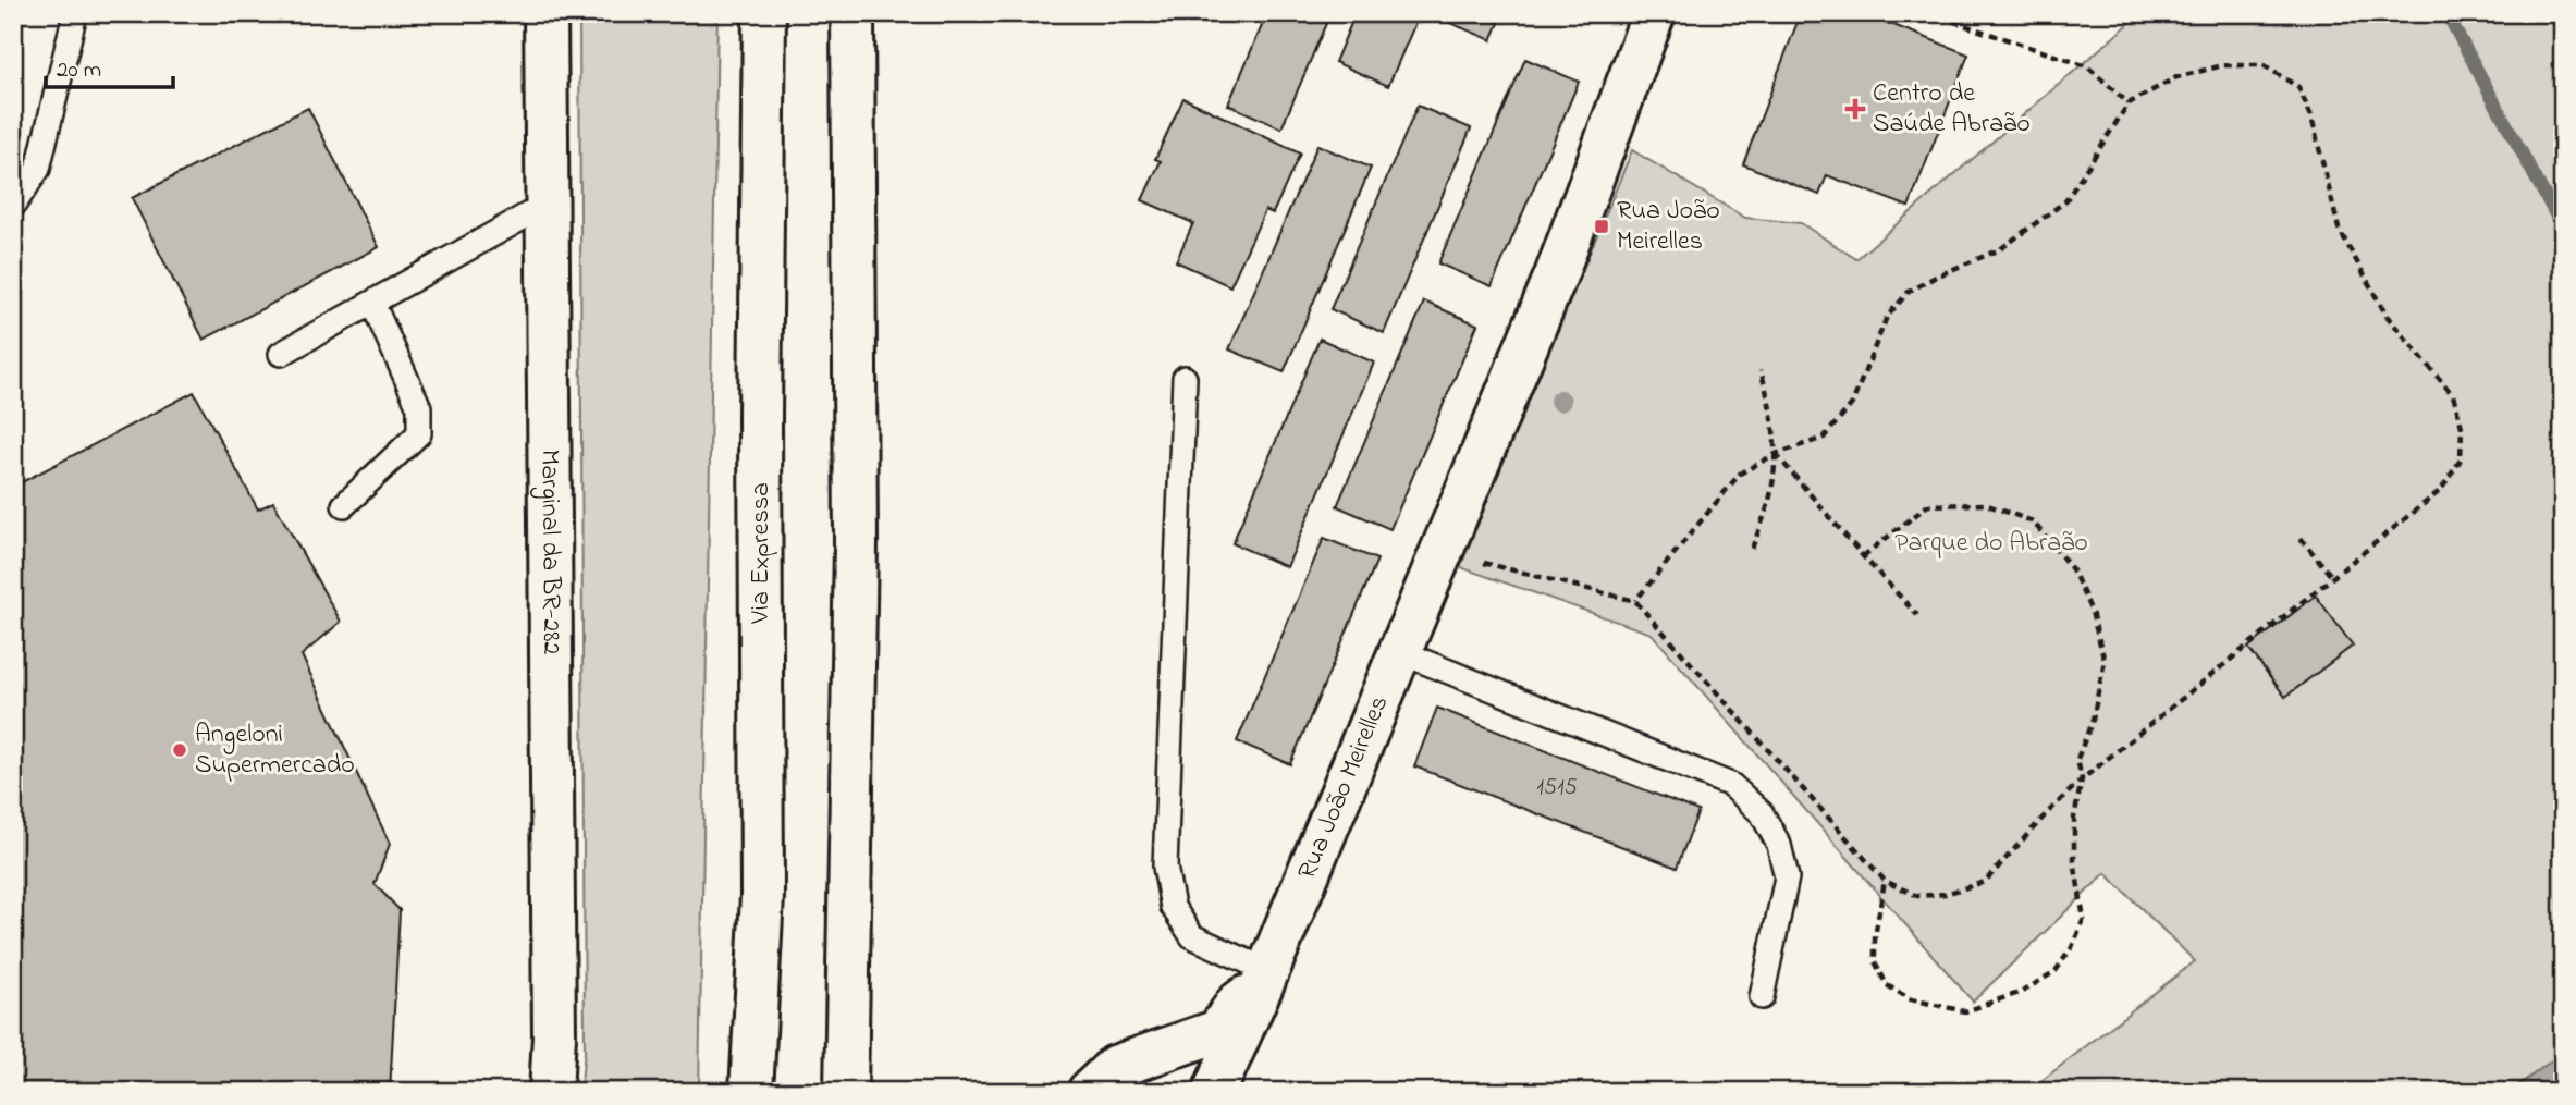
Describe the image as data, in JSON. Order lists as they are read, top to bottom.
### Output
{
  "streets": {
    "main road": ["Marginal da BR-282", "Via Expressa", "Rua João Meirelles"]
  },
  "parks": ["Parque do Abraão"],
  "places": {
    "health": ["Centro de Saúde Abraão"],
    "transit": ["Rua João Meirelles"],
    "other": ["Angeloni Supermercado"]
  },
  "house_numbers": ["1515"],
  "scale_bar": "20 m"
}
